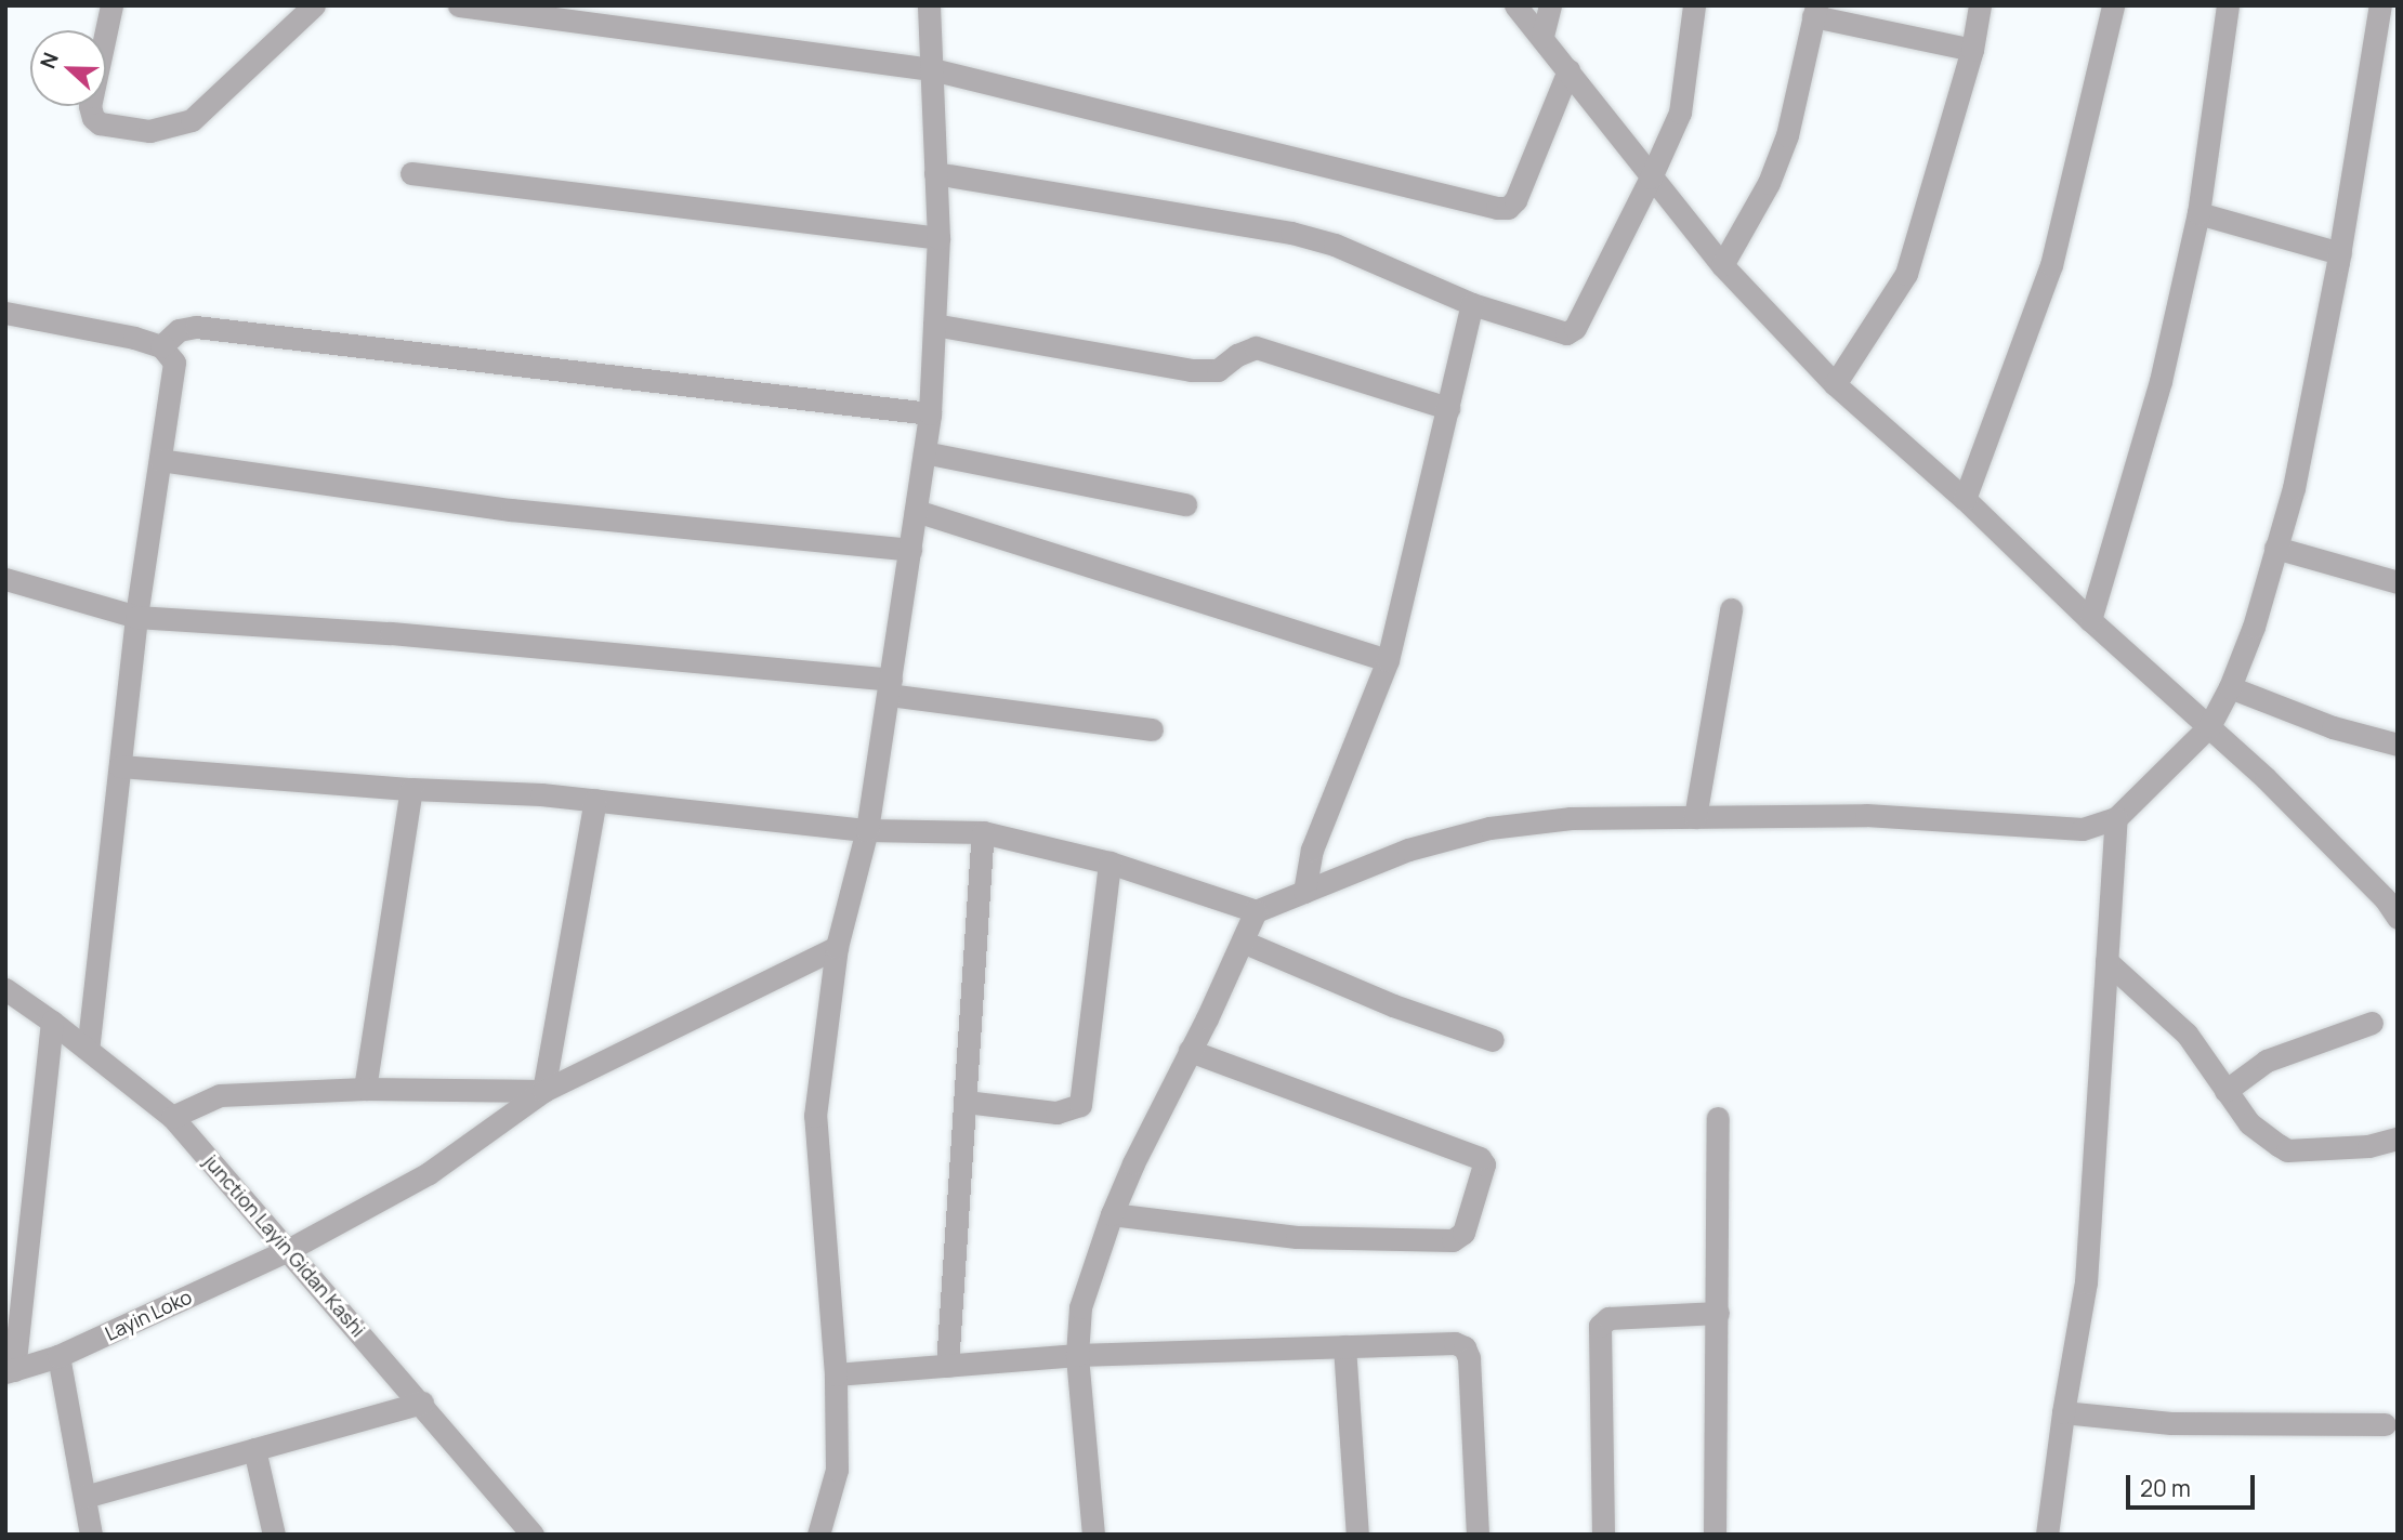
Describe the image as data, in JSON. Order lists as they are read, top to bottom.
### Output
{
  "streets": {
    "street": ["junction Layin Gidan Kashi", "Layin Loko"]
  },
  "crossings": [
    ["junction Layin Gidan Kashi", "Layin Loko"]
  ],
  "scale_bar": "20 m",
  "north": "left"
}
